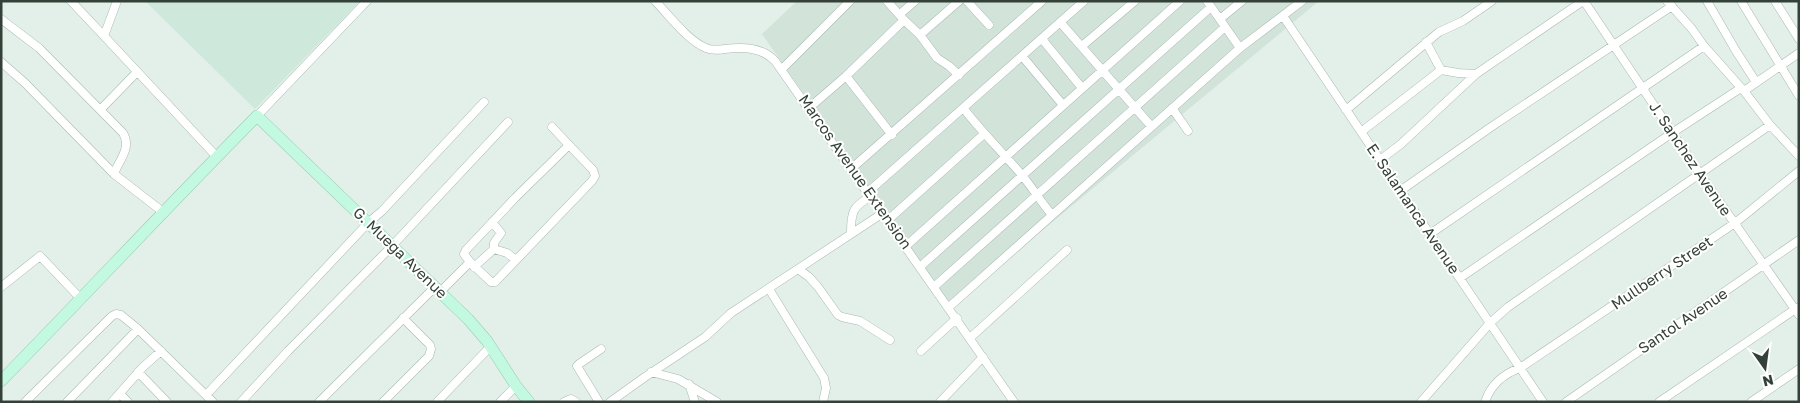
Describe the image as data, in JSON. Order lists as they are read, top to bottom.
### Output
{
  "streets": {
    "street": [
      "J. Sanchez Avenue",
      "Marcos Avenue Extension",
      "E. Salamanca Avenue",
      "G. Muega Avenue",
      "Mullberry Street",
      "Santol Avenue"
    ]
  },
  "crossings": [
    ["J. Sanchez Avenue", "Mullberry Street"],
    ["J. Sanchez Avenue", "Santol Avenue"],
    ["E. Salamanca Avenue", "Mullberry Street"]
  ],
  "north": "bottom"
}
